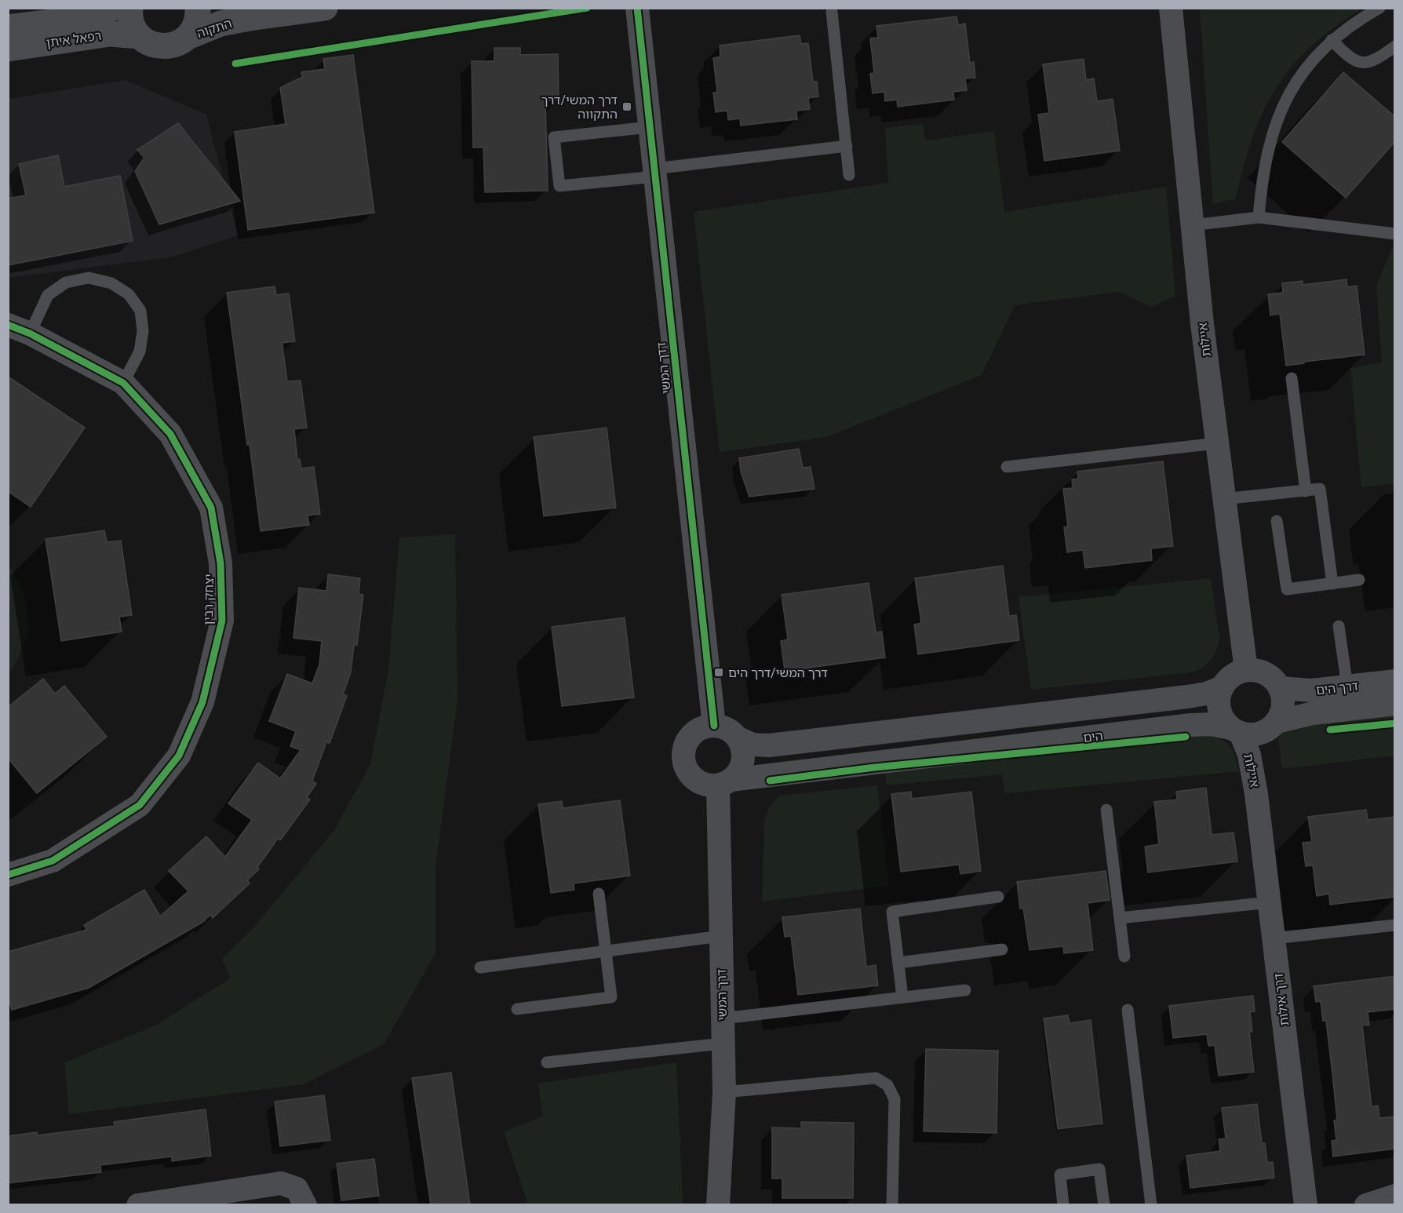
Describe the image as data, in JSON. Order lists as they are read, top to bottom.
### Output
{
  "streets": {
    "street": [
      "התקוה",
      "רפאל איתן",
      "איילות",
      "דדך המשי",
      "יצחק רבין",
      "דרך הים",
      "הים",
      "דרך המשי",
      "דרך אילות"
    ]
  },
  "crossings": [
    ["התקוה", "רפאל איתן"],
    ["איילות", "דרך הים"],
    ["איילות", "הים"],
    ["איילות", "דרך אילות"],
    ["דדך המשי", "הים"],
    ["דדך המשי", "דרך המשי"],
    ["דרך הים", "הים"],
    ["הים", "דרך המשי"]
  ],
  "places": {
    "transit": ["דרך המשי/דרך התקווה", "דרך המשי/דרך הים"]
  }
}
